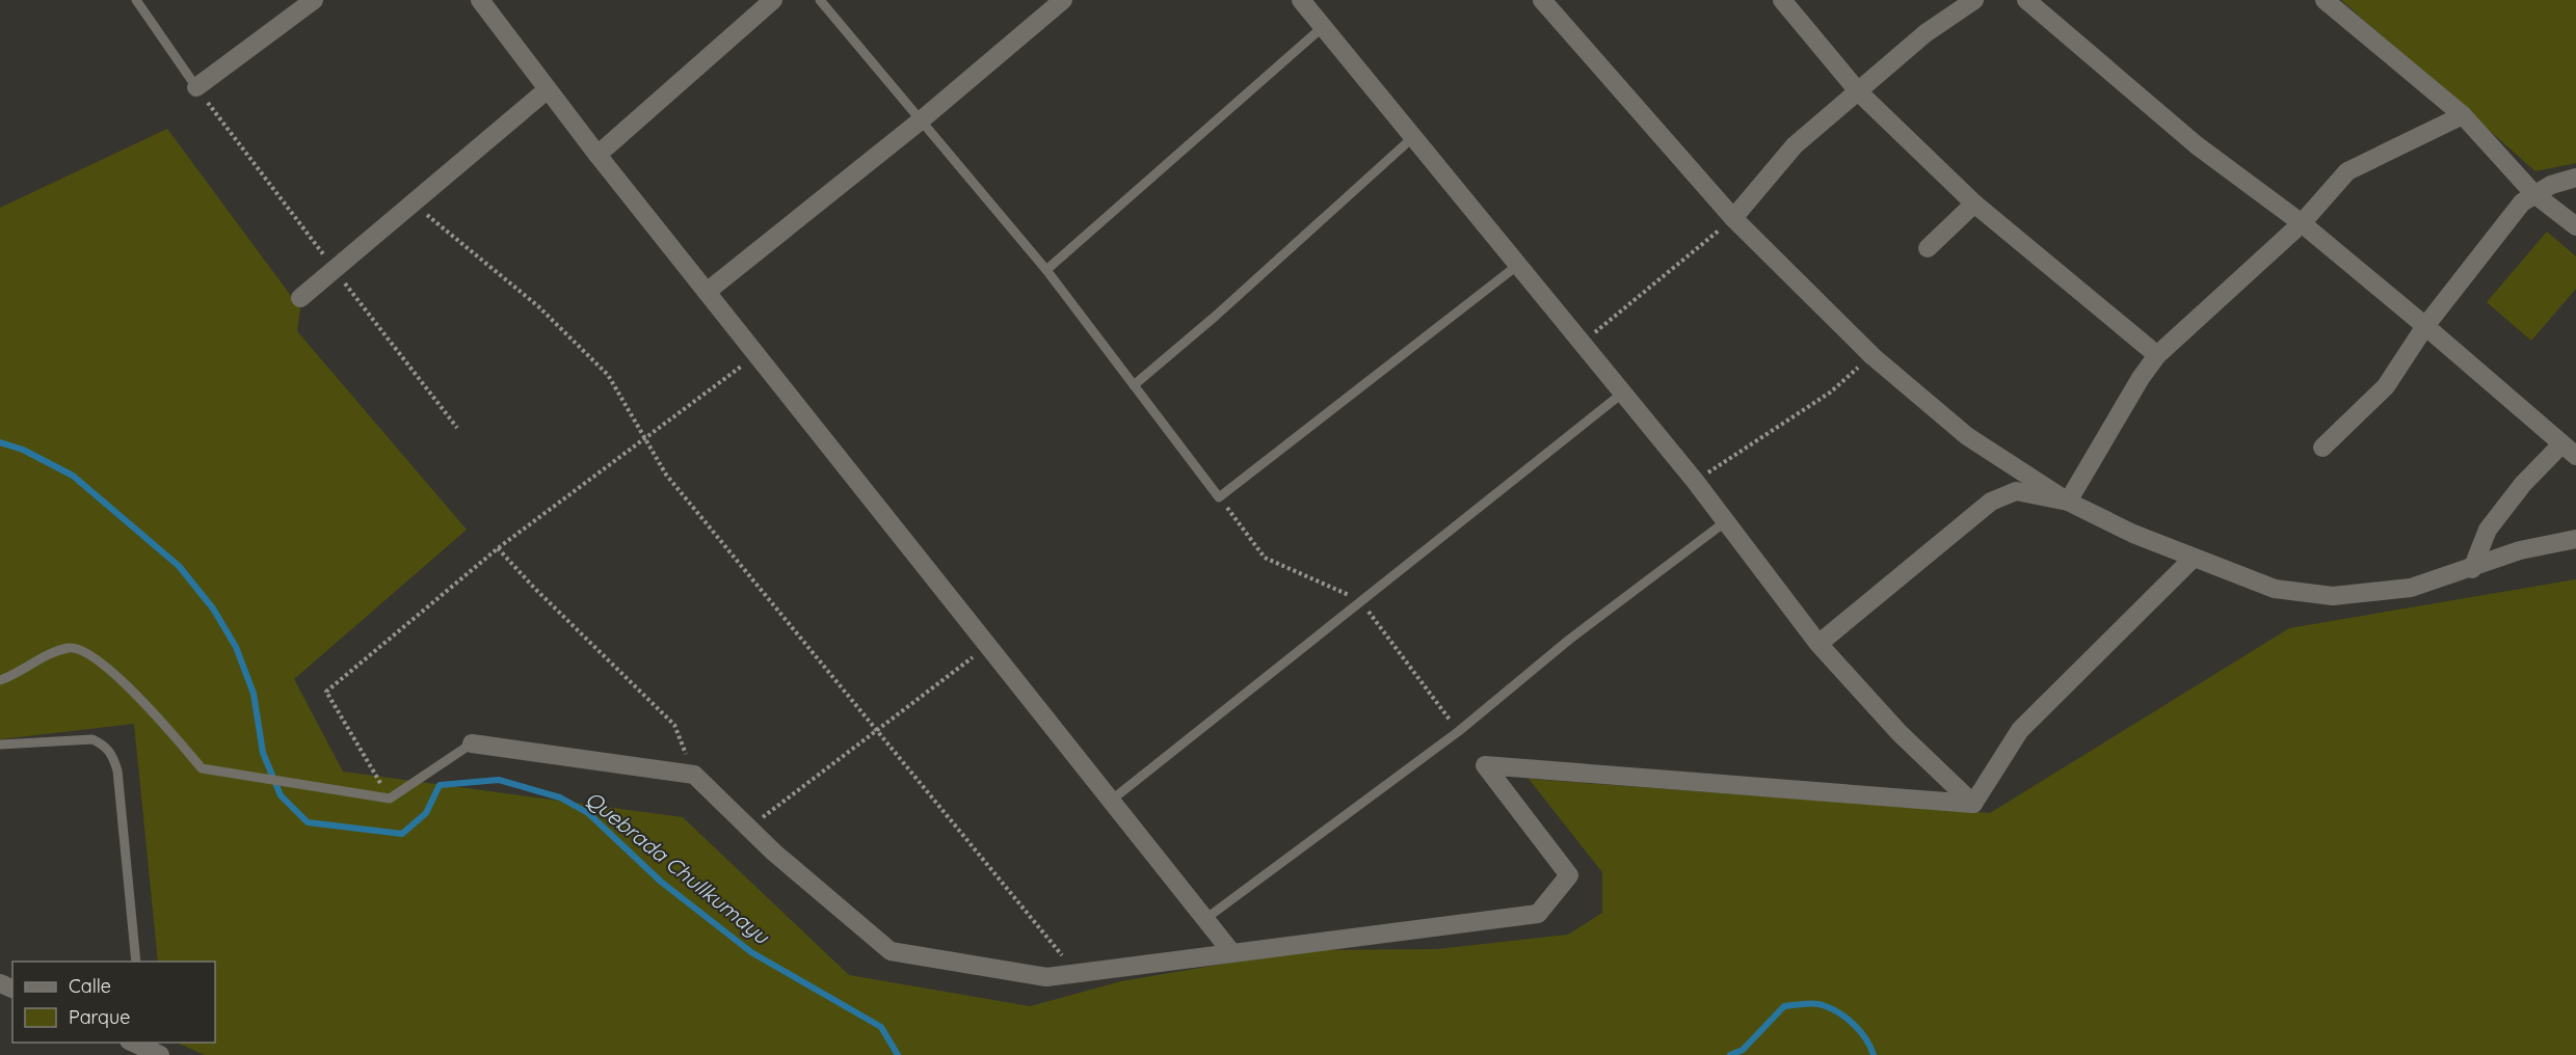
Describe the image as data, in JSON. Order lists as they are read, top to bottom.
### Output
{
  "water": ["Quebrada Chullkumayu"],
  "legend": ["Calle", "Parque"]
}
